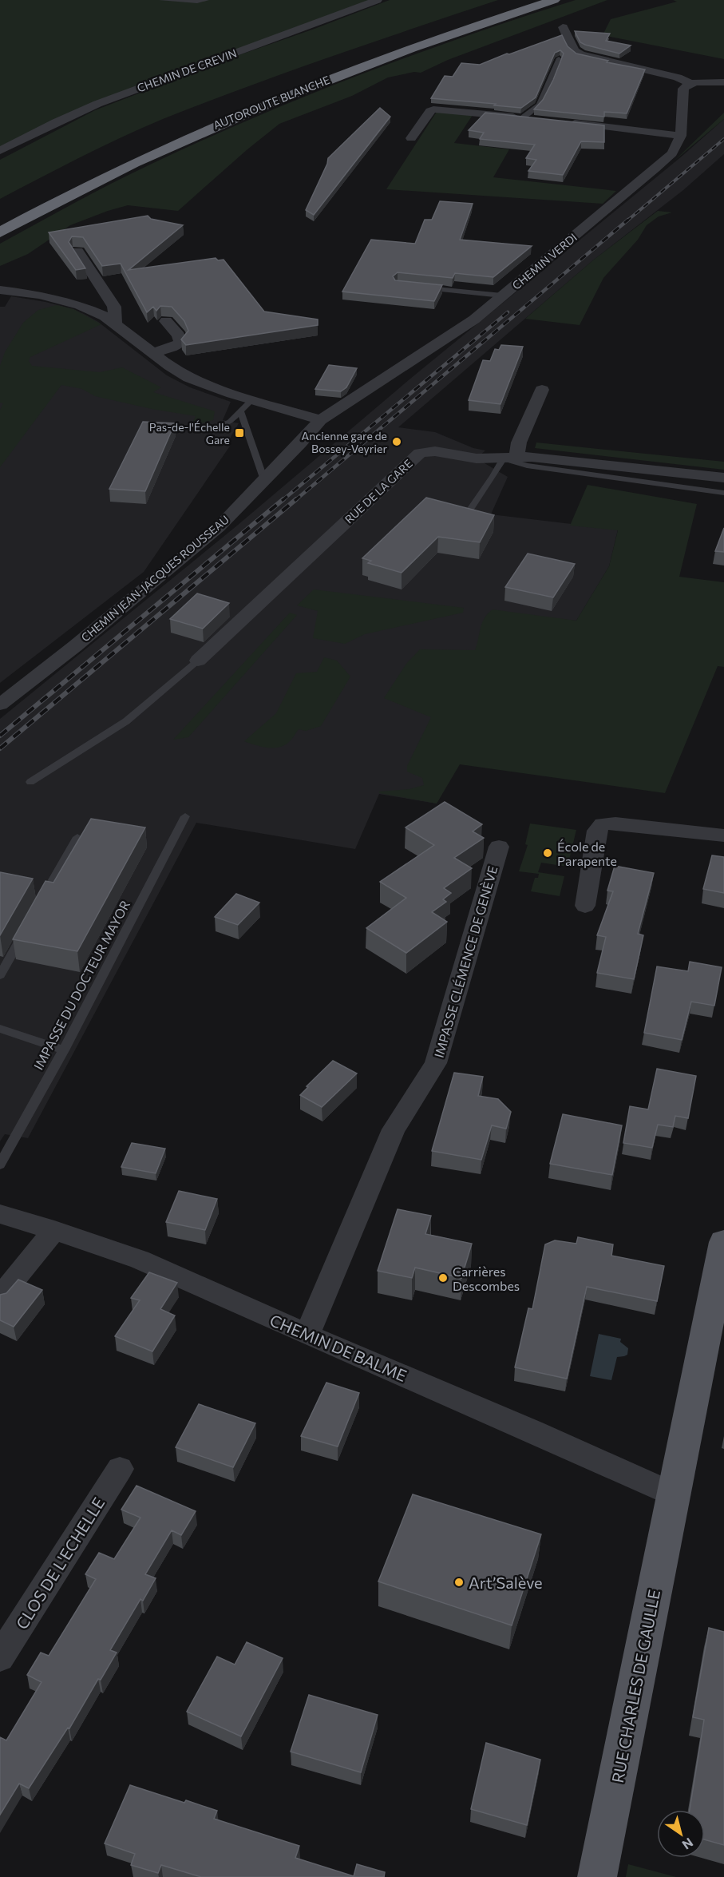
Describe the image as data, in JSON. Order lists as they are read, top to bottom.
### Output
{
  "streets": {
    "highway": ["AUTOROUTE BLANCHE"],
    "main road": ["RUE CHARLES DE GAULLE"],
    "street": [
      "CHEMIN DE CREVIN",
      "CHEMIN VERDI",
      "RUE DE LA GARE",
      "CHEMIN JEAN-JACQUES ROUSSEAU",
      "IMPASSE CLÉMENCE DE GENÈVE",
      "CHEMIN DE BALME",
      "CLOS DE L'ECHELLE"
    ],
    "lane": ["IMPASSE DU DOCTEUR MAYOR"]
  },
  "crossings": [
    ["CHEMIN VERDI", "CHEMIN JEAN-JACQUES ROUSSEAU"],
    ["IMPASSE CLÉMENCE DE GENÈVE", "CHEMIN DE BALME"],
    ["CHEMIN DE BALME", "RUE CHARLES DE GAULLE"]
  ],
  "places": {
    "transit": ["Pas-de-l'Échelle Gare"],
    "other": [
      "Ancienne gare de Bossey-Veyrier",
      "École de Parapente",
      "Carrières Descombes",
      "Art’Salève"
    ]
  },
  "north": "bottom right"
}
